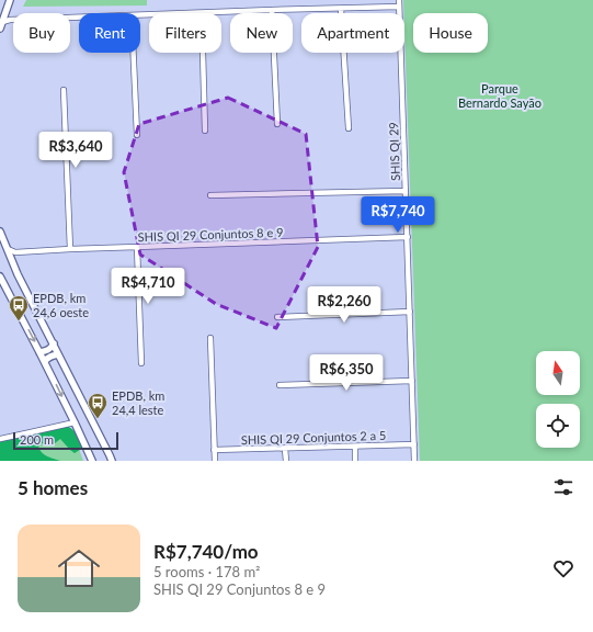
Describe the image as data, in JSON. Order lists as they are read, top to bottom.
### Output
{
  "streets": {
    "street": ["SHIS QI 29", "SHIS QI 29 Conjuntos 8 e 9", "SHIS QI 29 Conjuntos 2 a 5"]
  },
  "crossings": [
    ["SHIS QI 29", "SHIS QI 29 Conjuntos 8 e 9"],
    ["SHIS QI 29", "SHIS QI 29 Conjuntos 2 a 5"]
  ],
  "parks": ["Parque Bernardo Sayão"],
  "places": {
    "bus stop": ["EPDB, km 24,6 oeste", "EPDB, km 24,4 leste"]
  },
  "scale_bar": "200 m",
  "north": "top",
  "page": {
    "chip": [
      "Buy",
      "Rent",
      "Filters",
      "New",
      "Apartment",
      "House"
    ],
    "price": [
      "R$3,640",
      "R$7,740",
      "R$4,710",
      "R$2,260",
      "R$6,350"
    ],
    "scale": "200 m",
    "heading": "5 homes",
    "list": [
      {
        "name": "R$7,740/mo",
        "note": "5 rooms · 178 m² · SHIS QI 29 Conjuntos 8 e 9"
      }
    ]
  }
}
